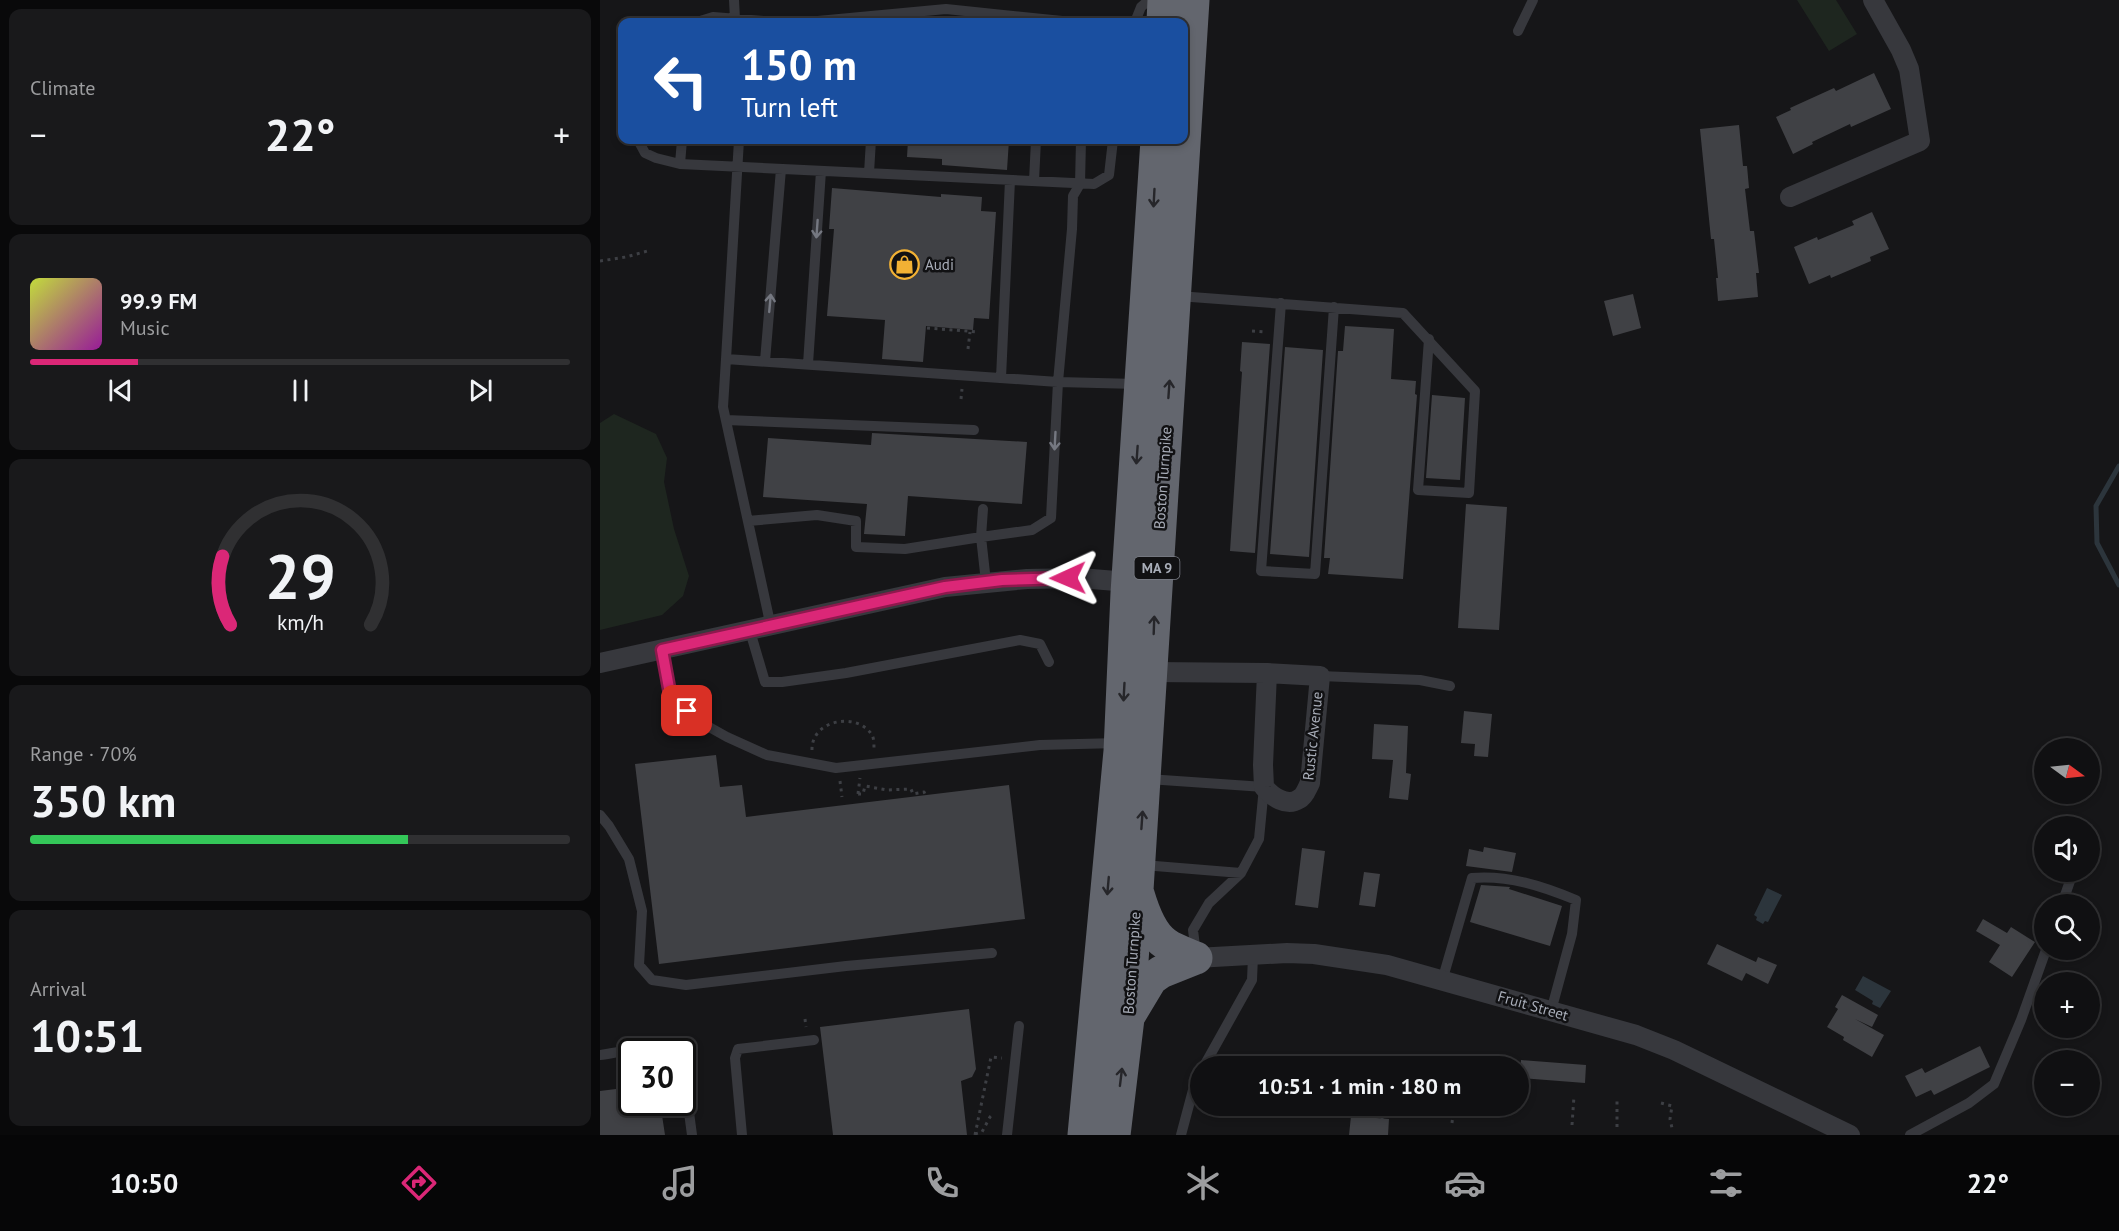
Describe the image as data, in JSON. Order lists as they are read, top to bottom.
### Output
{
  "streets": {
    "highway": ["Boston Turnpike", "MA 9"],
    "street": ["Rustic Avenue", "Fruit Street"]
  },
  "crossings": [
    ["Boston Turnpike", "Rustic Avenue"]
  ],
  "places": {
    "shop": ["Audi"]
  },
  "north": "right",
  "page": {
    "tile": [
      "Climate",
      ["Range · 70%", "350 km"],
      ["Arrival", "10:51"]
    ],
    "turn": ["150 m", "Turn left"],
    "heat": ["−", "22°", "+"],
    "song": ["99.9 FM", "Music"],
    "map_buttons": ["+", "−"],
    "limit": "30",
    "trip": "10:51 · 1 min · 180 m",
    "tabs": ["10:50", "22°"],
    "gauge": ["29", "km/h"]
  }
}
